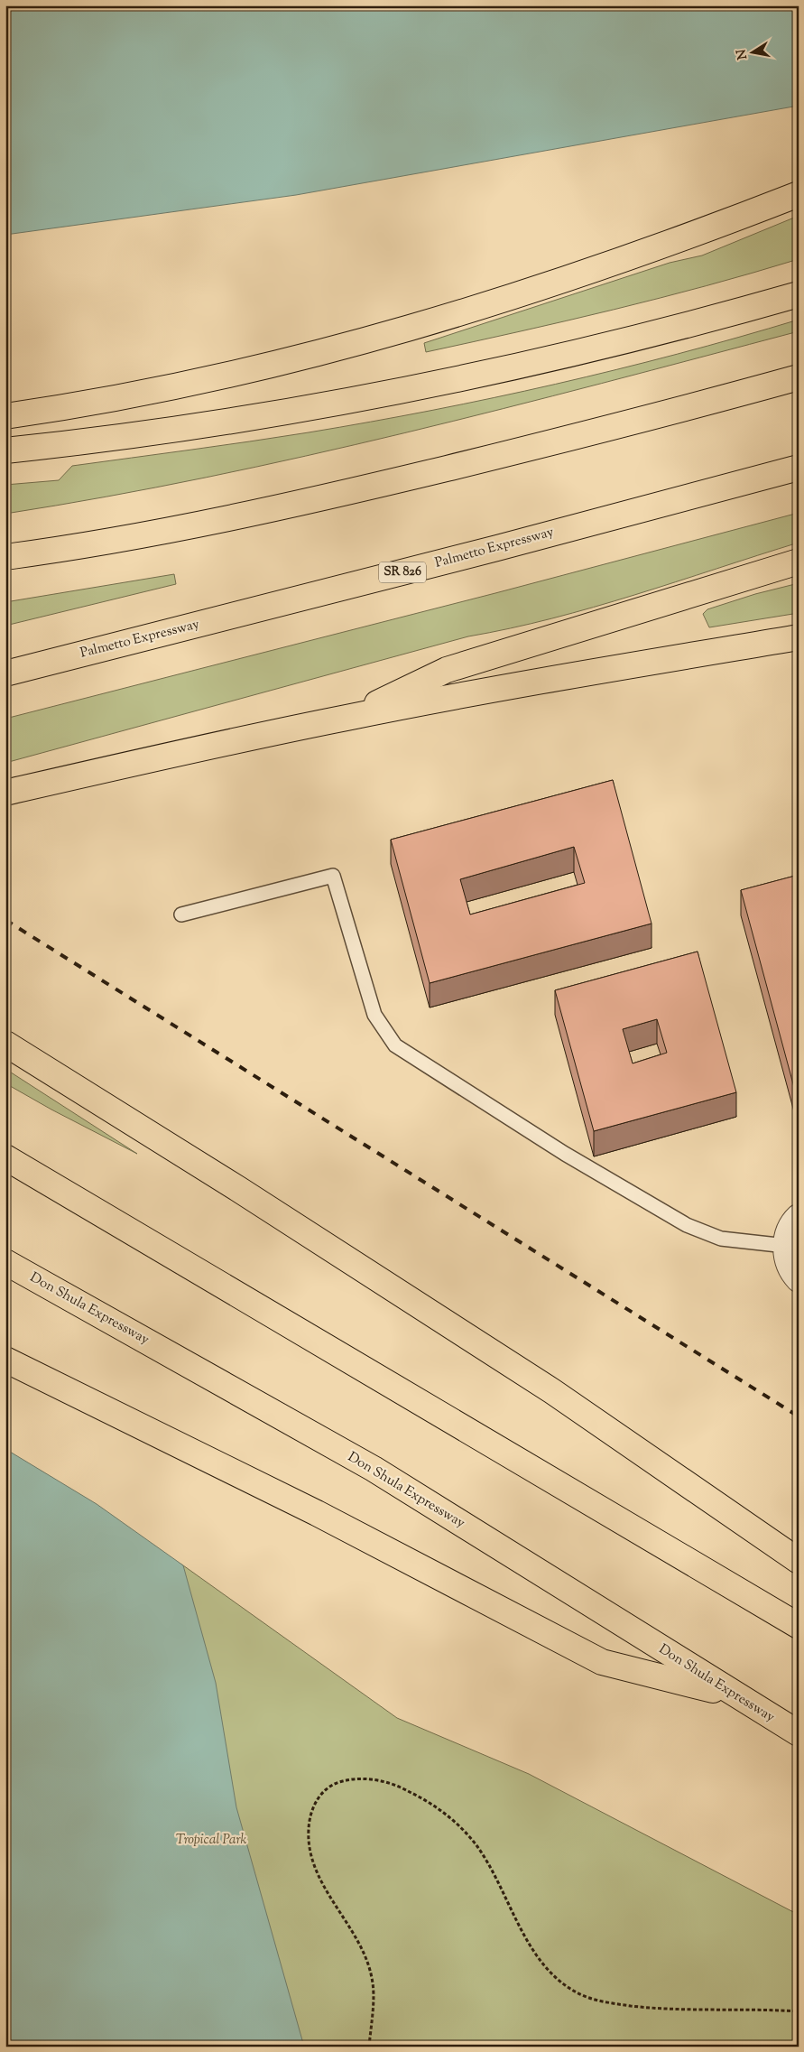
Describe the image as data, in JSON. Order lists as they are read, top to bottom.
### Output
{
  "streets": {
    "highway": ["Palmetto Expressway", "SR 826", "Don Shula Expressway"]
  },
  "parks": ["Tropical Park"],
  "north": "left"
}
